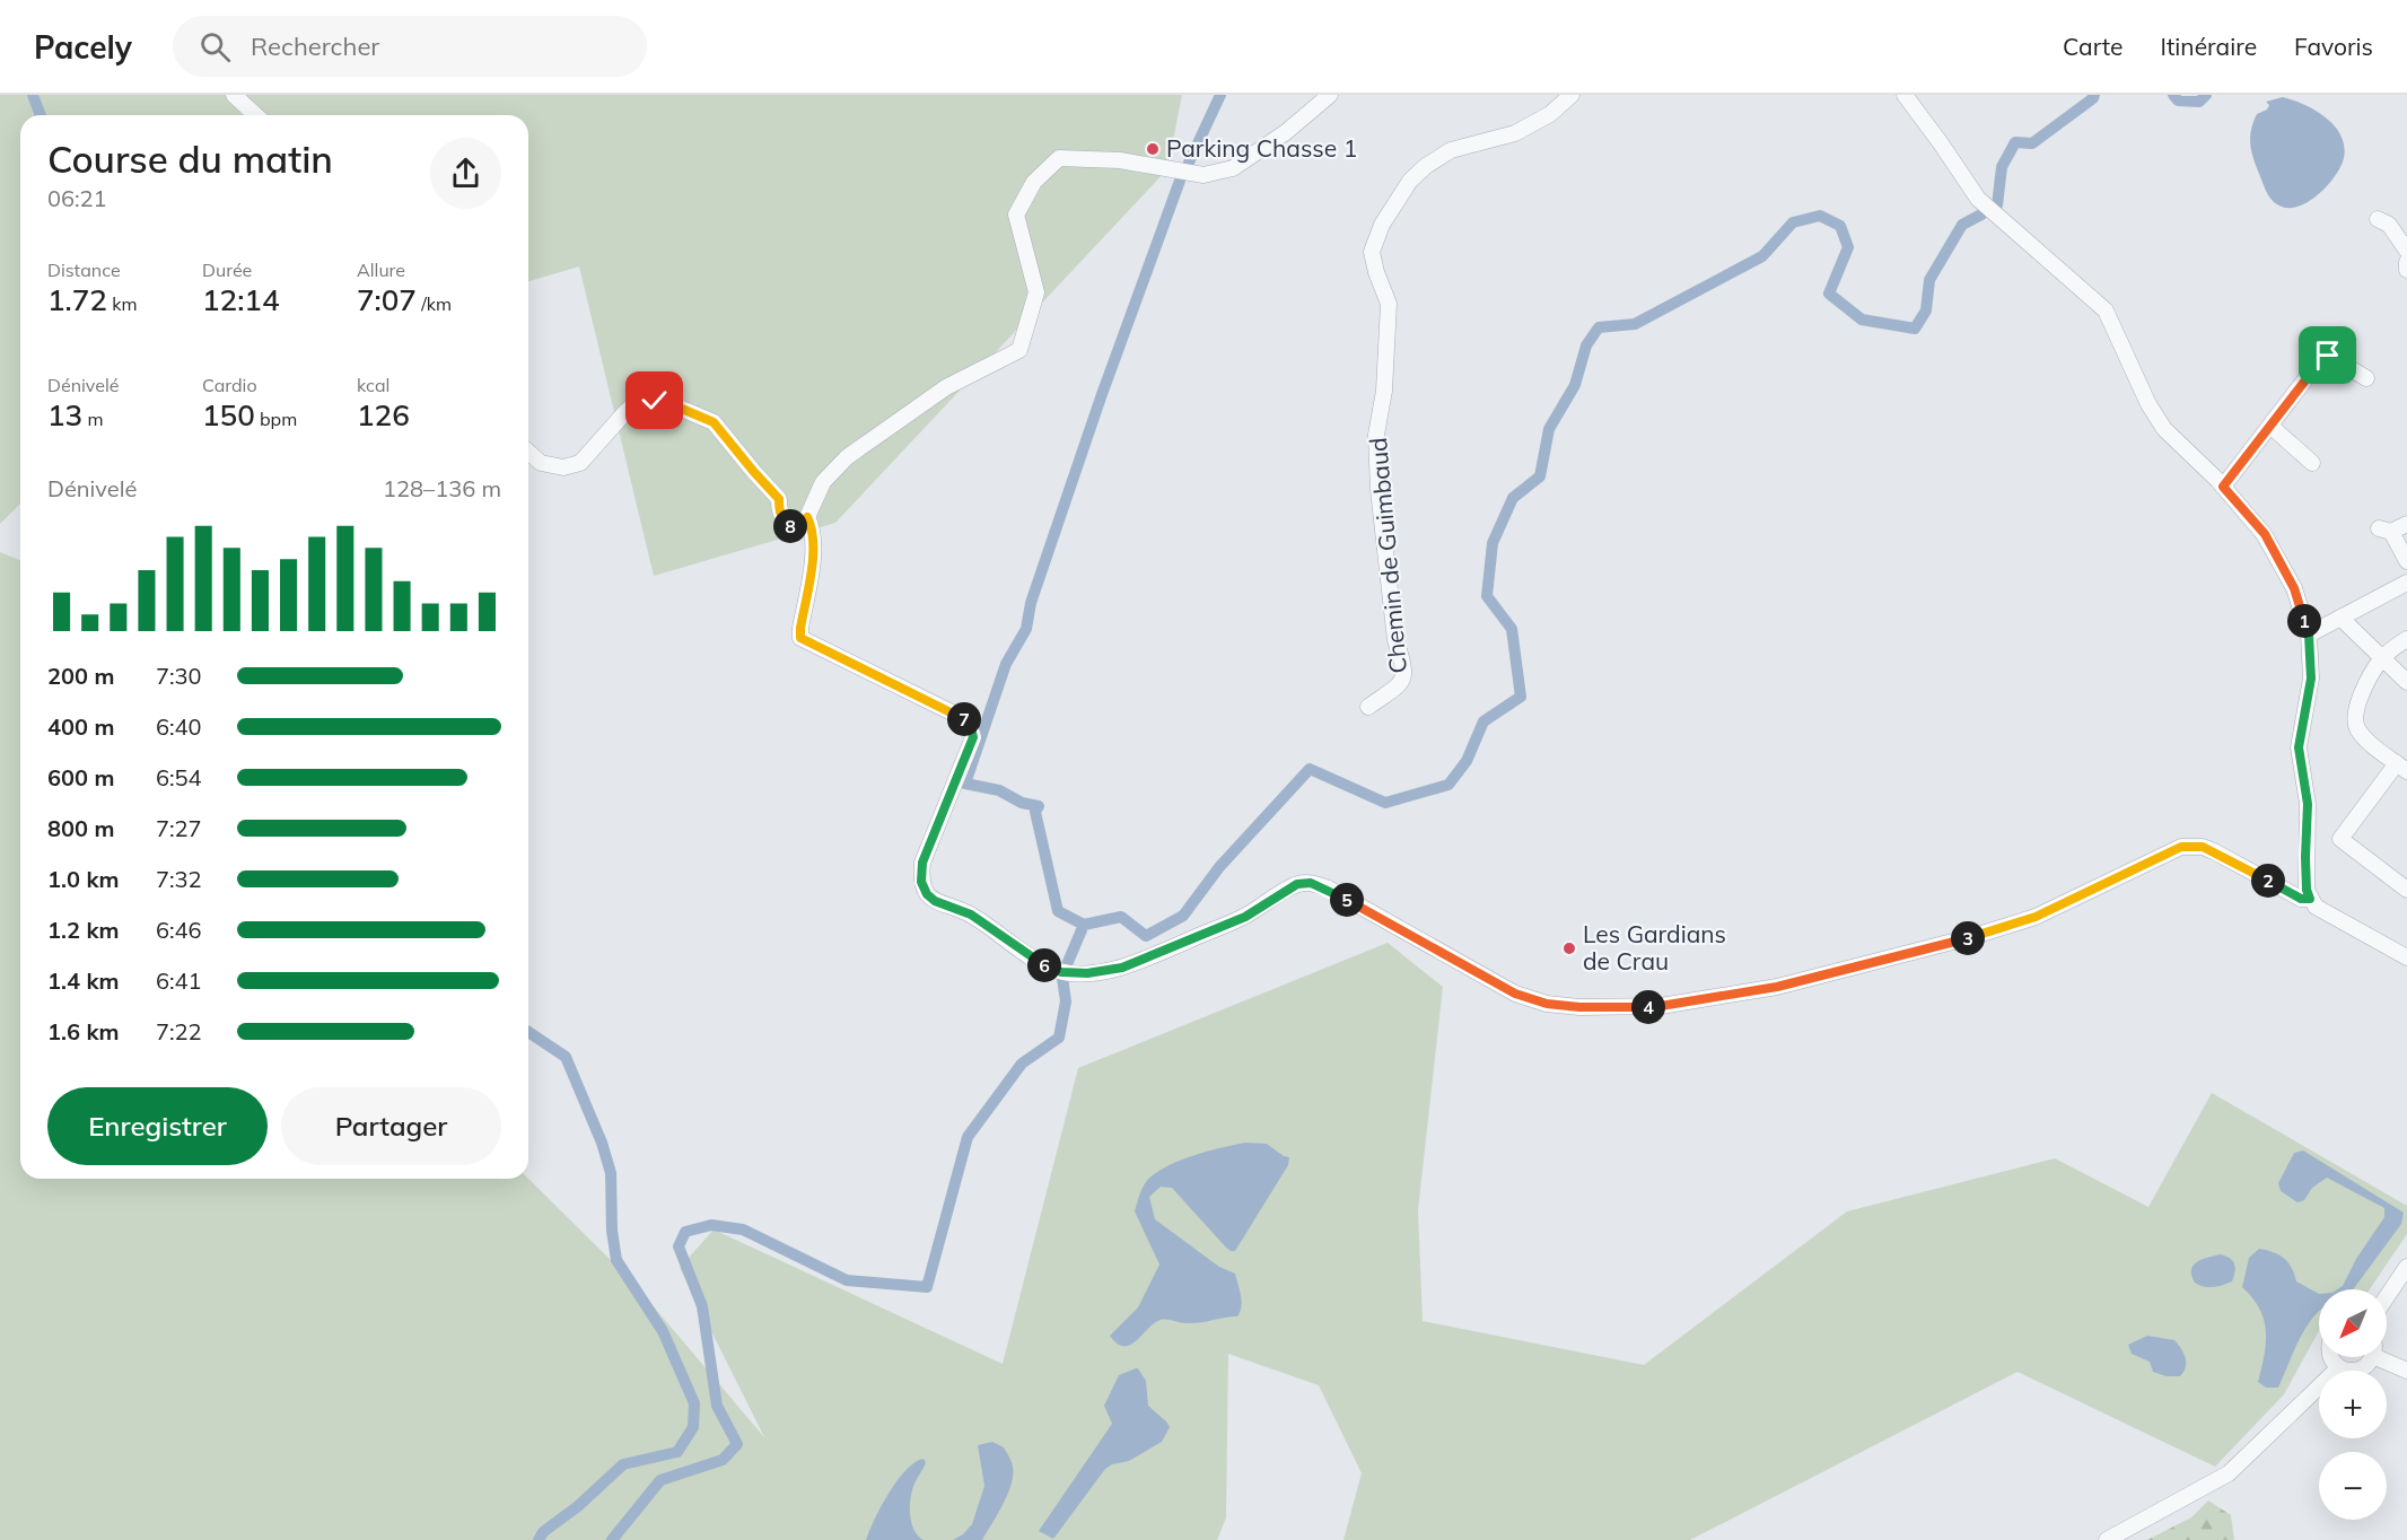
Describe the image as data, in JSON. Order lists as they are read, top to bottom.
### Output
{
  "streets": {
    "street": ["Chemin de Guimbaud"]
  },
  "places": ["Parking Chasse 1", "Les Gardians de Crau"],
  "north": "bottom left",
  "page": {
    "header": "Pacely",
    "search": "Rechercher",
    "nav": ["Carte", "Itinéraire", "Favoris"],
    "heading": ["Course du matin", "06:21"],
    "stats": [
      ["Distance", "1.72 km"],
      ["Durée", "12:14"],
      ["Allure", "7:07 /km"],
      ["Dénivelé", "13 m"],
      ["Cardio", "150 bpm"],
      ["kcal", "126"]
    ],
    "chart": ["Dénivelé", "128–136 m"],
    "pins": [
      "8",
      "1",
      "7",
      "2",
      "5",
      "3",
      "6",
      "4"
    ],
    "list": [
      {
        "name": "200 m",
        "note": "7:30"
      },
      {
        "name": "400 m",
        "note": "6:40"
      },
      {
        "name": "600 m",
        "note": "6:54"
      },
      {
        "name": "800 m",
        "note": "7:27"
      },
      {
        "name": "1.0 km",
        "note": "7:32"
      },
      {
        "name": "1.2 km",
        "note": "6:46"
      },
      {
        "name": "1.4 km",
        "note": "6:41"
      },
      {
        "name": "1.6 km",
        "note": "7:22"
      }
    ],
    "buttons": ["Enregistrer", "Partager"],
    "map_buttons": ["+", "−"]
  }
}
